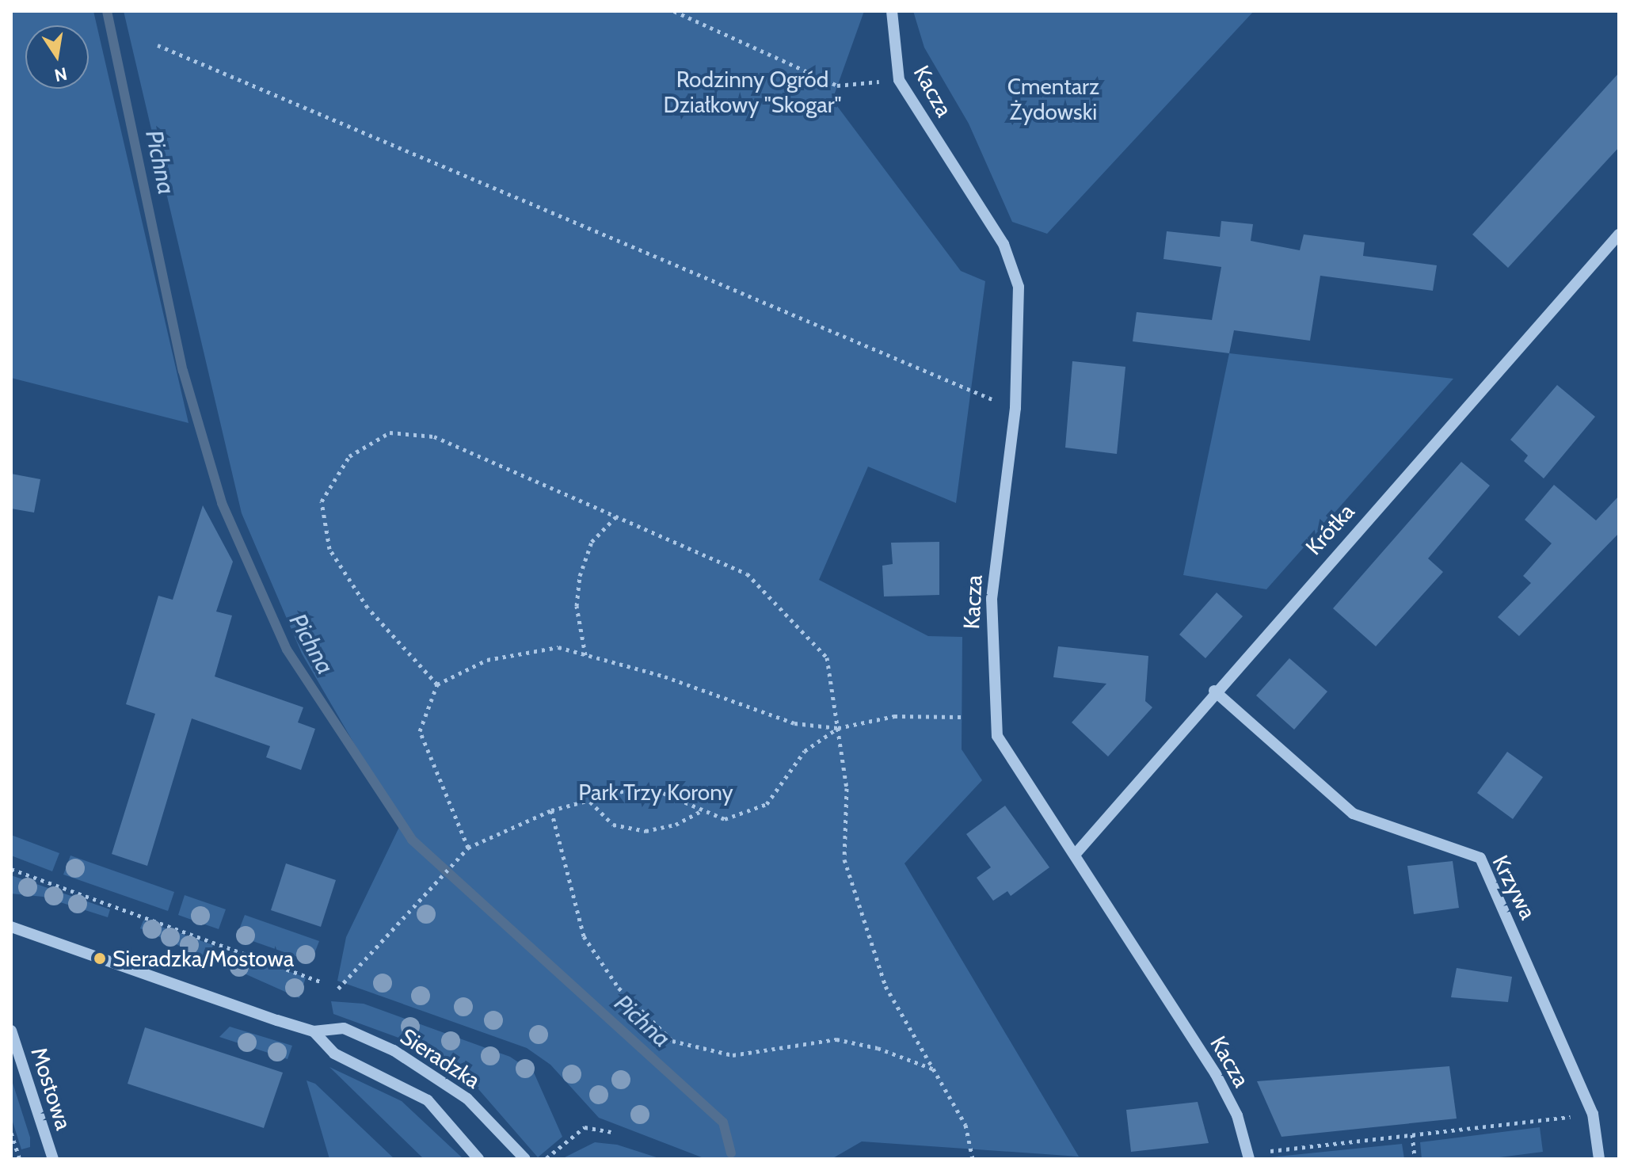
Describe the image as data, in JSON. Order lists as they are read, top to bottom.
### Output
{
  "streets": {
    "street": [
      "Kacza",
      "Krótka",
      "Krzywa",
      "Sieradzka",
      "Mostowa"
    ]
  },
  "crossings": [
    ["Kacza", "Krótka"],
    ["Krótka", "Krzywa"]
  ],
  "water": ["Pichna"],
  "parks": ["Rodzinny Ogród Działkowy \"Skogar\"", "Cmentarz Żydowski", "Park Trzy Korony"],
  "places": ["Sieradzka/Mostowa"],
  "north": "bottom"
}
